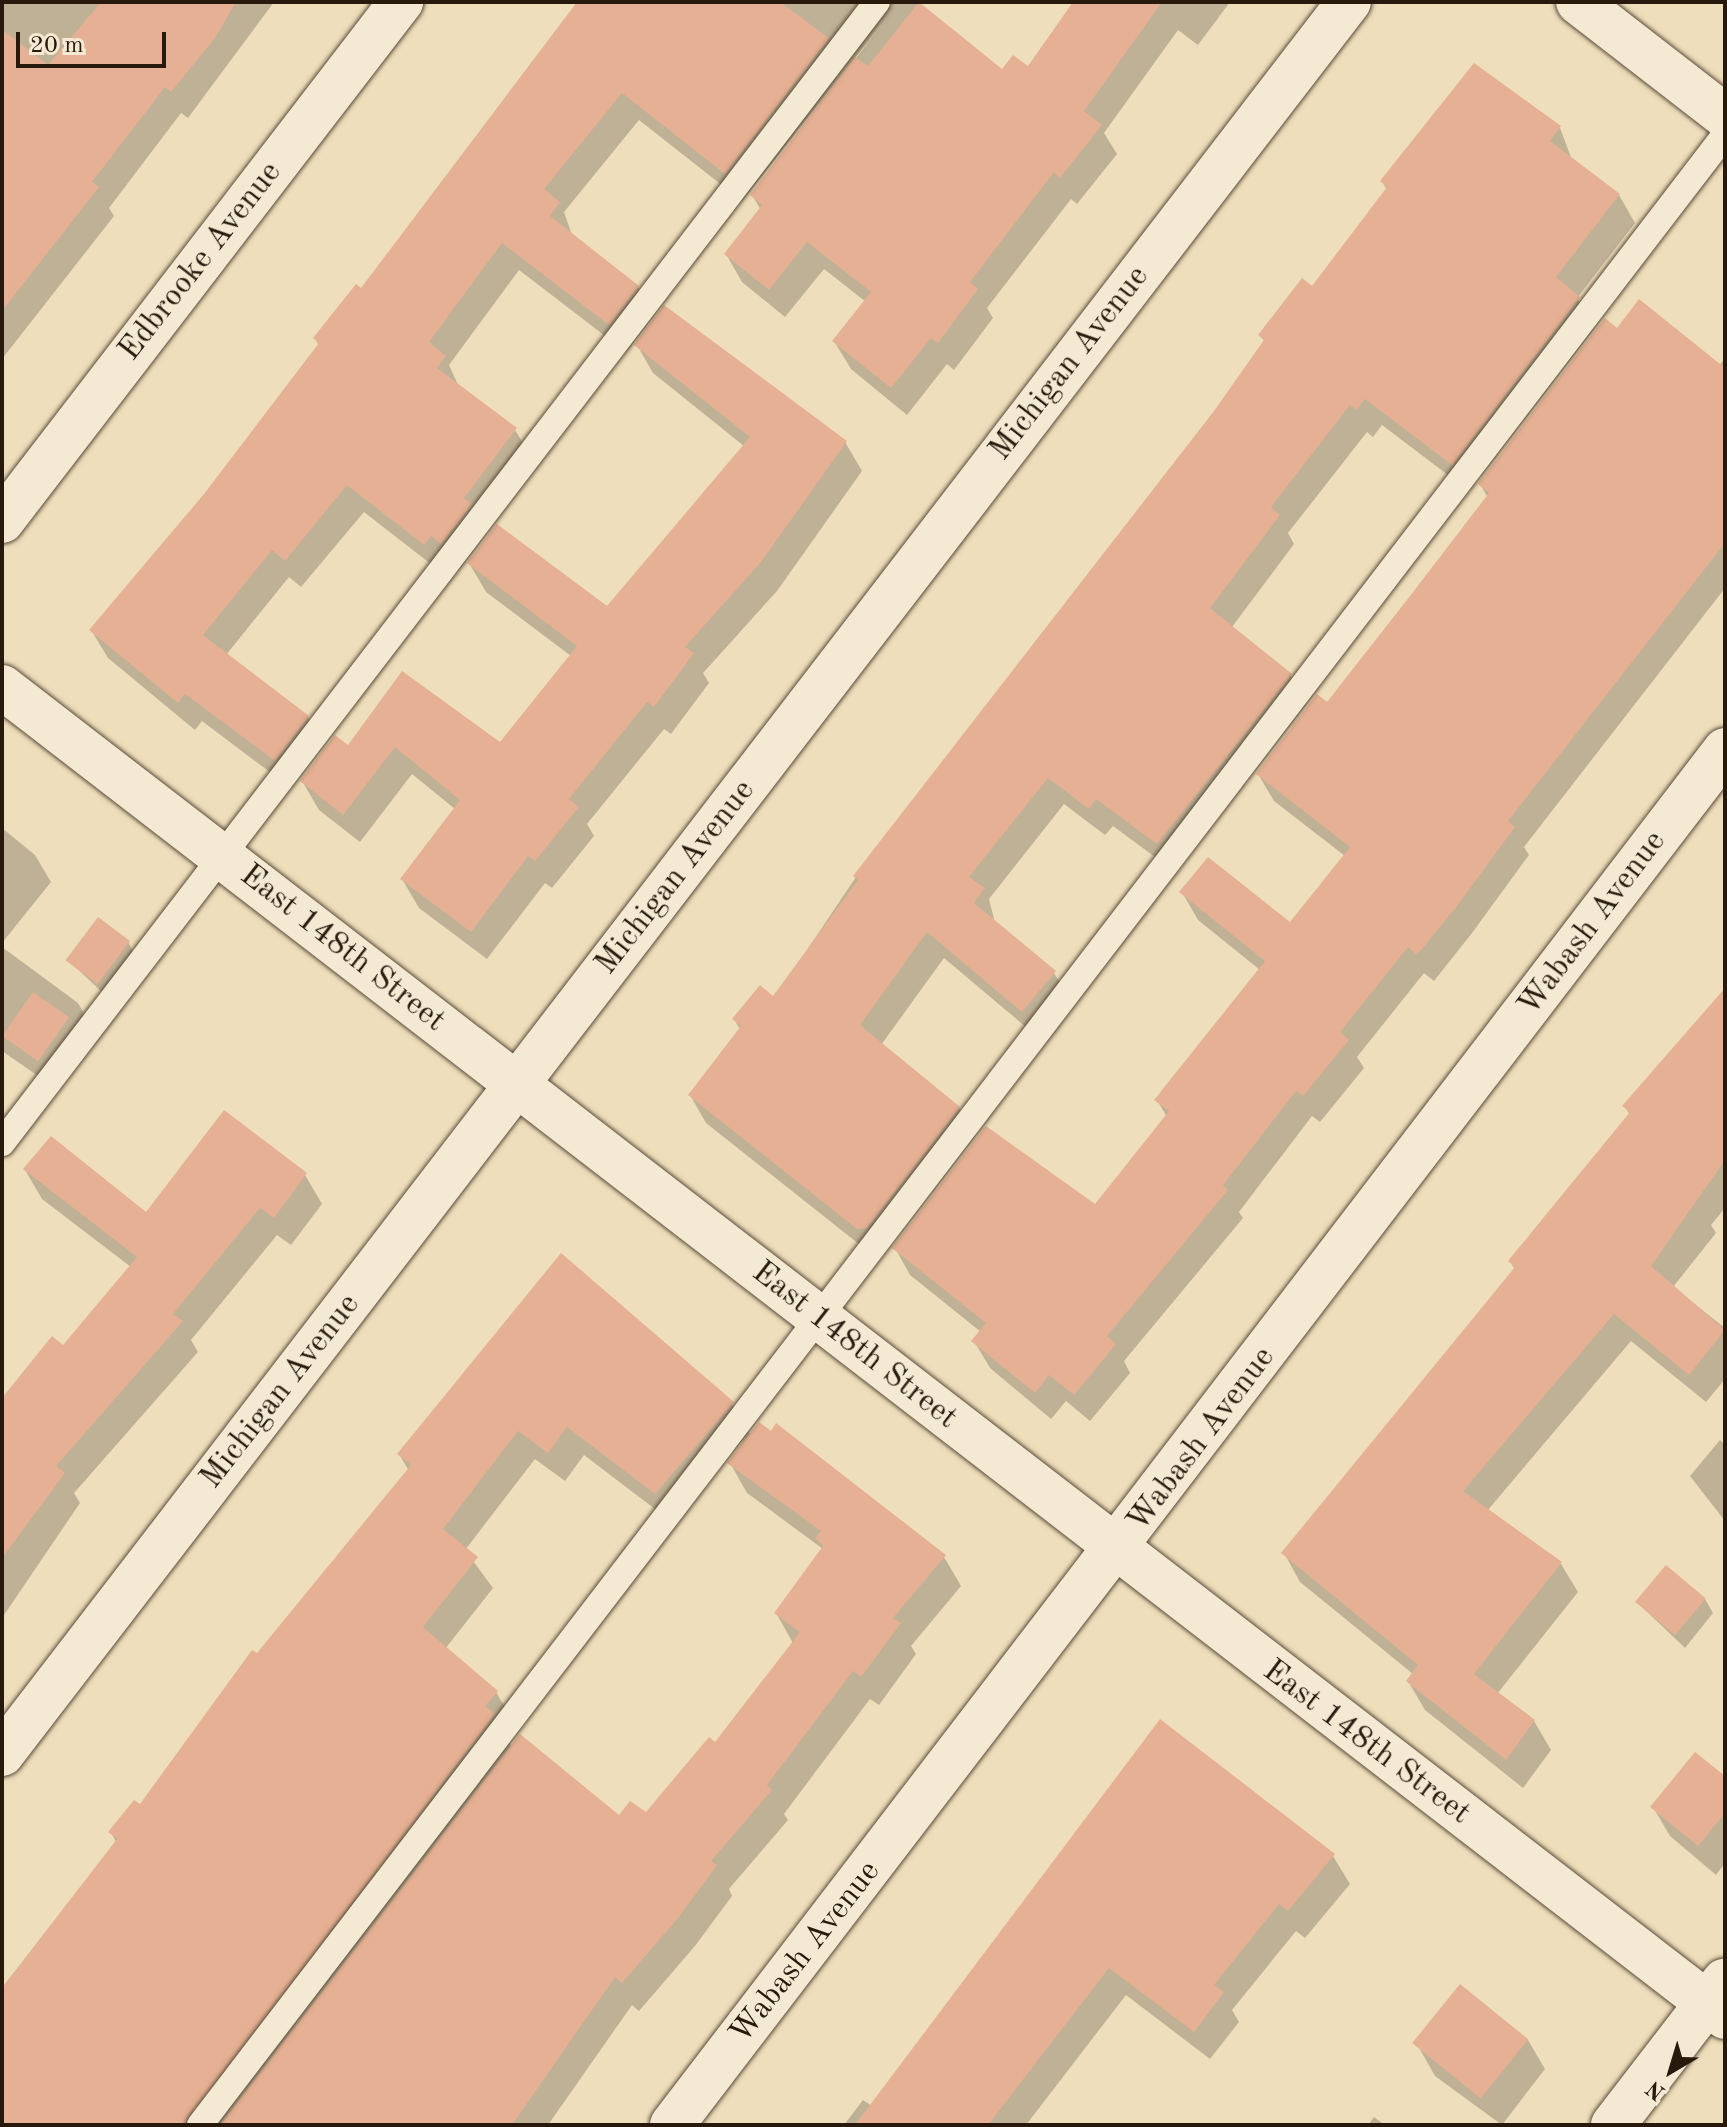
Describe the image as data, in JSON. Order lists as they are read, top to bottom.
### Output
{
  "streets": {
    "street": [
      "Edbrooke Avenue",
      "Michigan Avenue",
      "Wabash Avenue",
      "East 148th Street"
    ]
  },
  "crossings": [
    ["Michigan Avenue", "East 148th Street"],
    ["Wabash Avenue", "East 148th Street"]
  ],
  "scale_bar": "20 m",
  "north": "bottom left"
}
